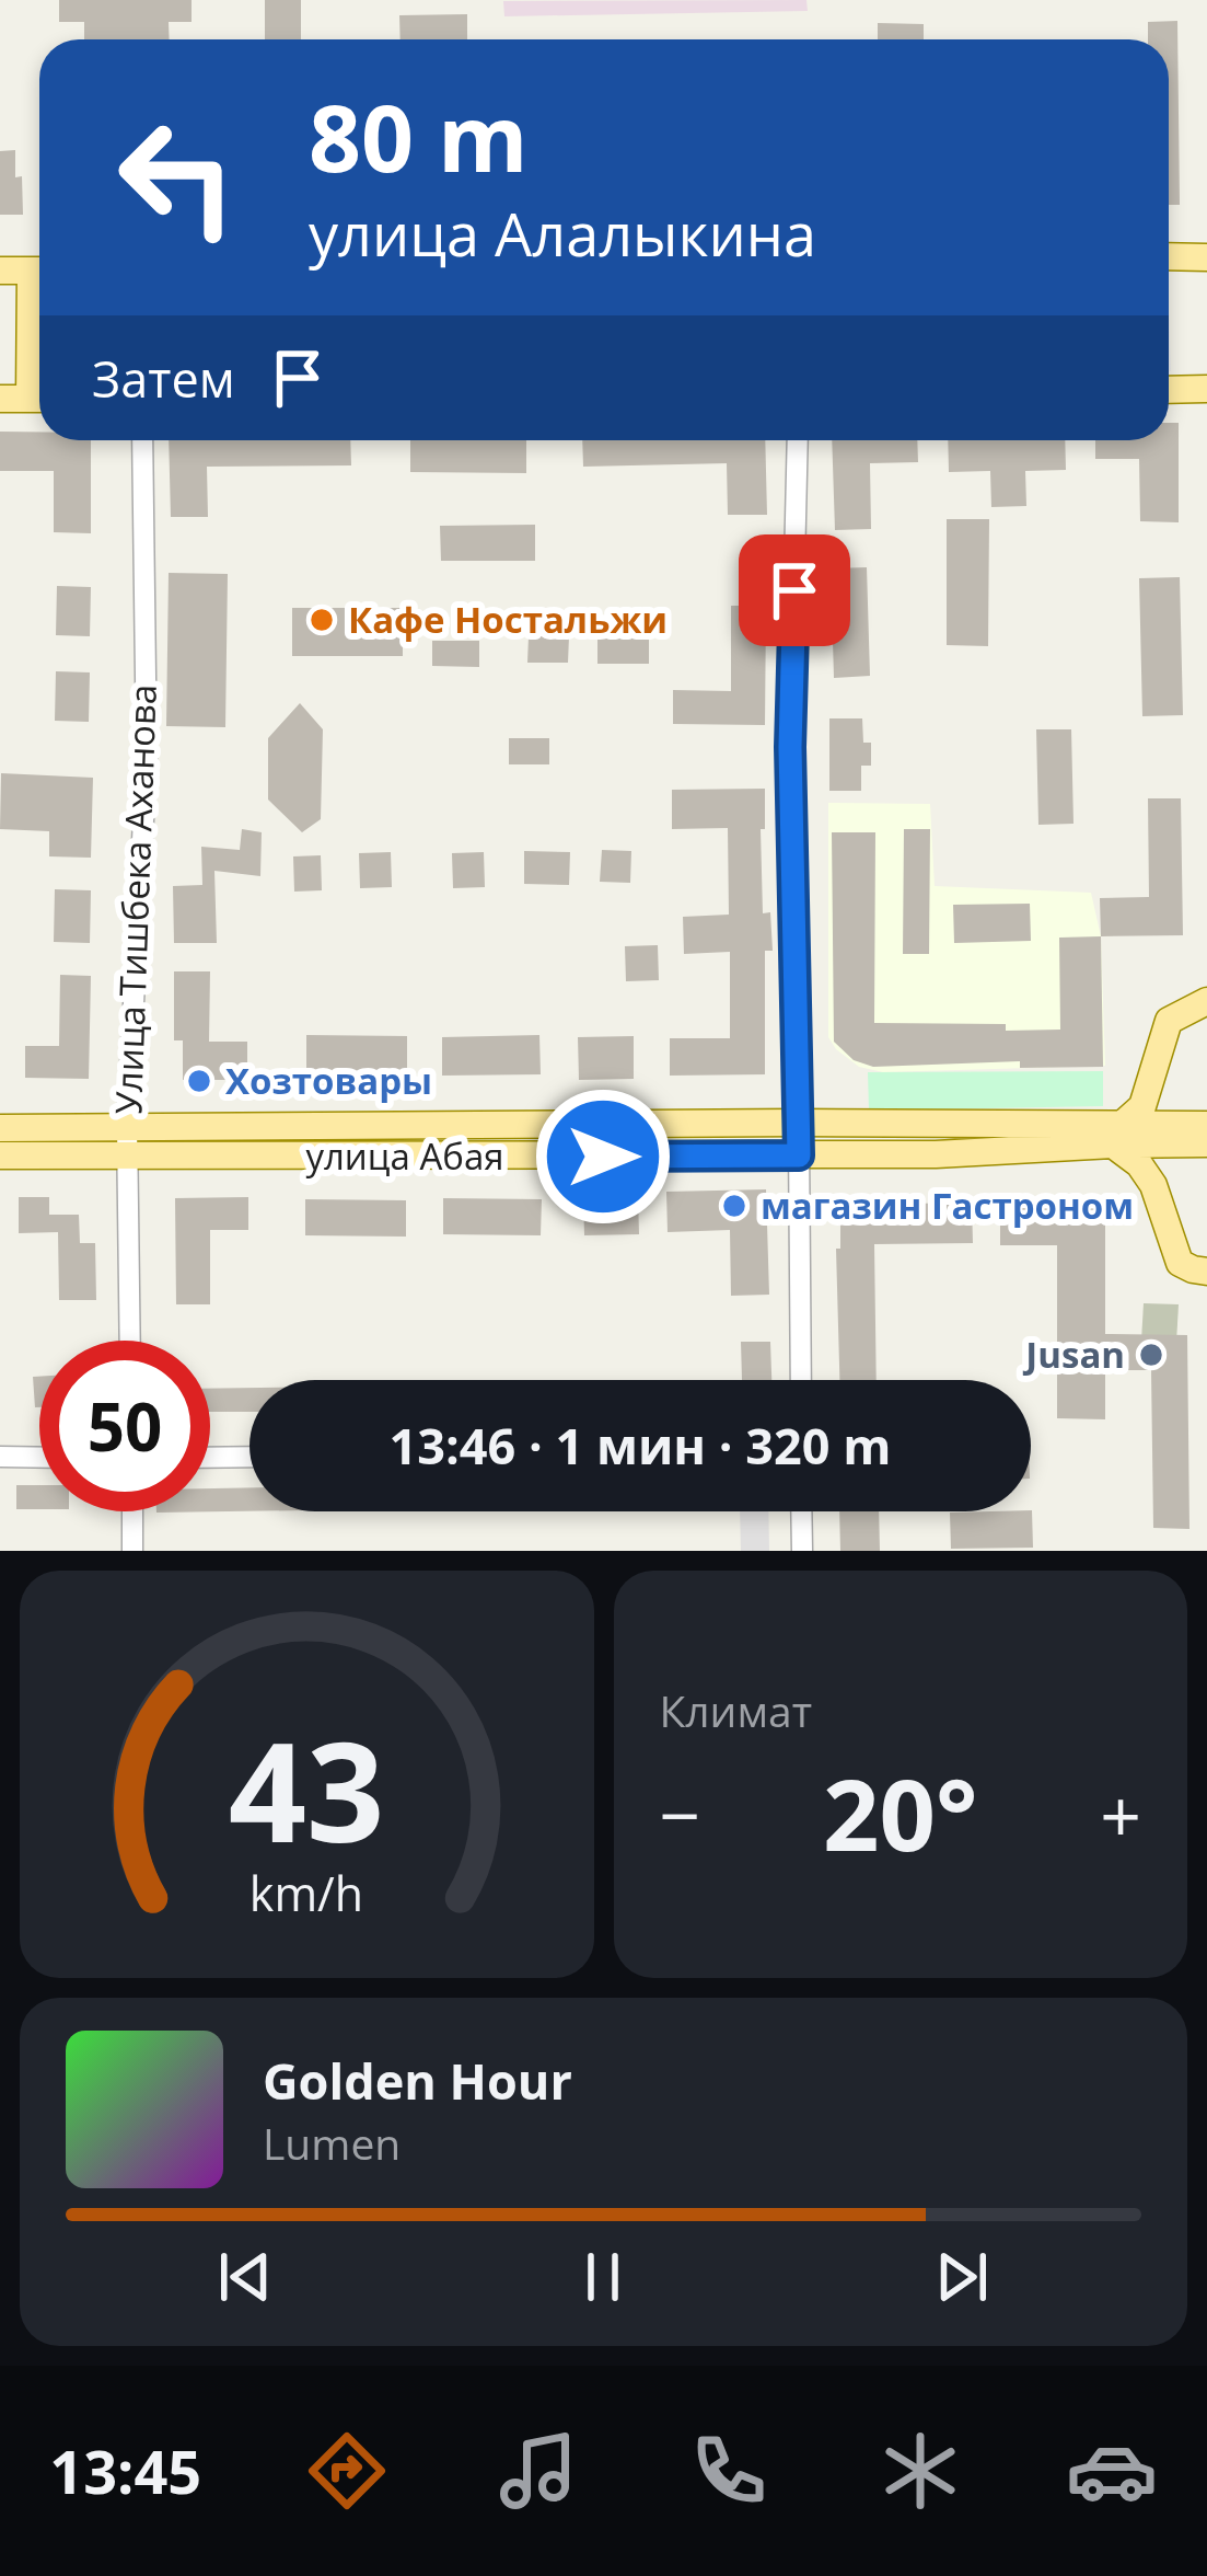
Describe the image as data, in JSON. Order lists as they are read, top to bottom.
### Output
{
  "streets": {
    "main road": ["улица Абая"],
    "street": ["Улица Тишбека Аханова"]
  },
  "crossings": [
    ["Улица Тишбека Аханова", "улица Абая"]
  ],
  "places": [
    "Кафе Ностальжи",
    "Хозтовары",
    "магазин Гастроном",
    "Jusan"
  ],
  "page": {
    "turn": ["80 m", "улица Алалыкина"],
    "then": "Затем",
    "limit": "50",
    "trip": "13:46 · 1 мин · 320 m",
    "tile": "Климат",
    "heat": ["−", "20°", "+"],
    "song": ["Golden Hour", "Lumen"],
    "tabs": "13:45",
    "gauge": ["43", "km/h"]
  }
}
